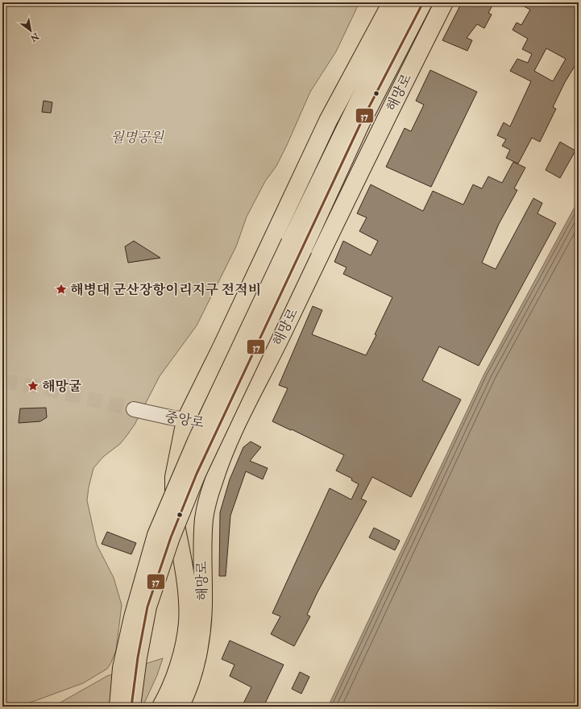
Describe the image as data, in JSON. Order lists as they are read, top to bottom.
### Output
{
  "streets": {
    "main road": ["해망로"],
    "street": ["중앙로"]
  },
  "crossings": [
    ["해망로", "중앙로"]
  ],
  "parks": ["월명공원"],
  "places": {
    "place": ["해병대 군산장항이리지구 전적비", "해망굴"]
  },
  "lines": ["transit line 37"],
  "north": "bottom right"
}
